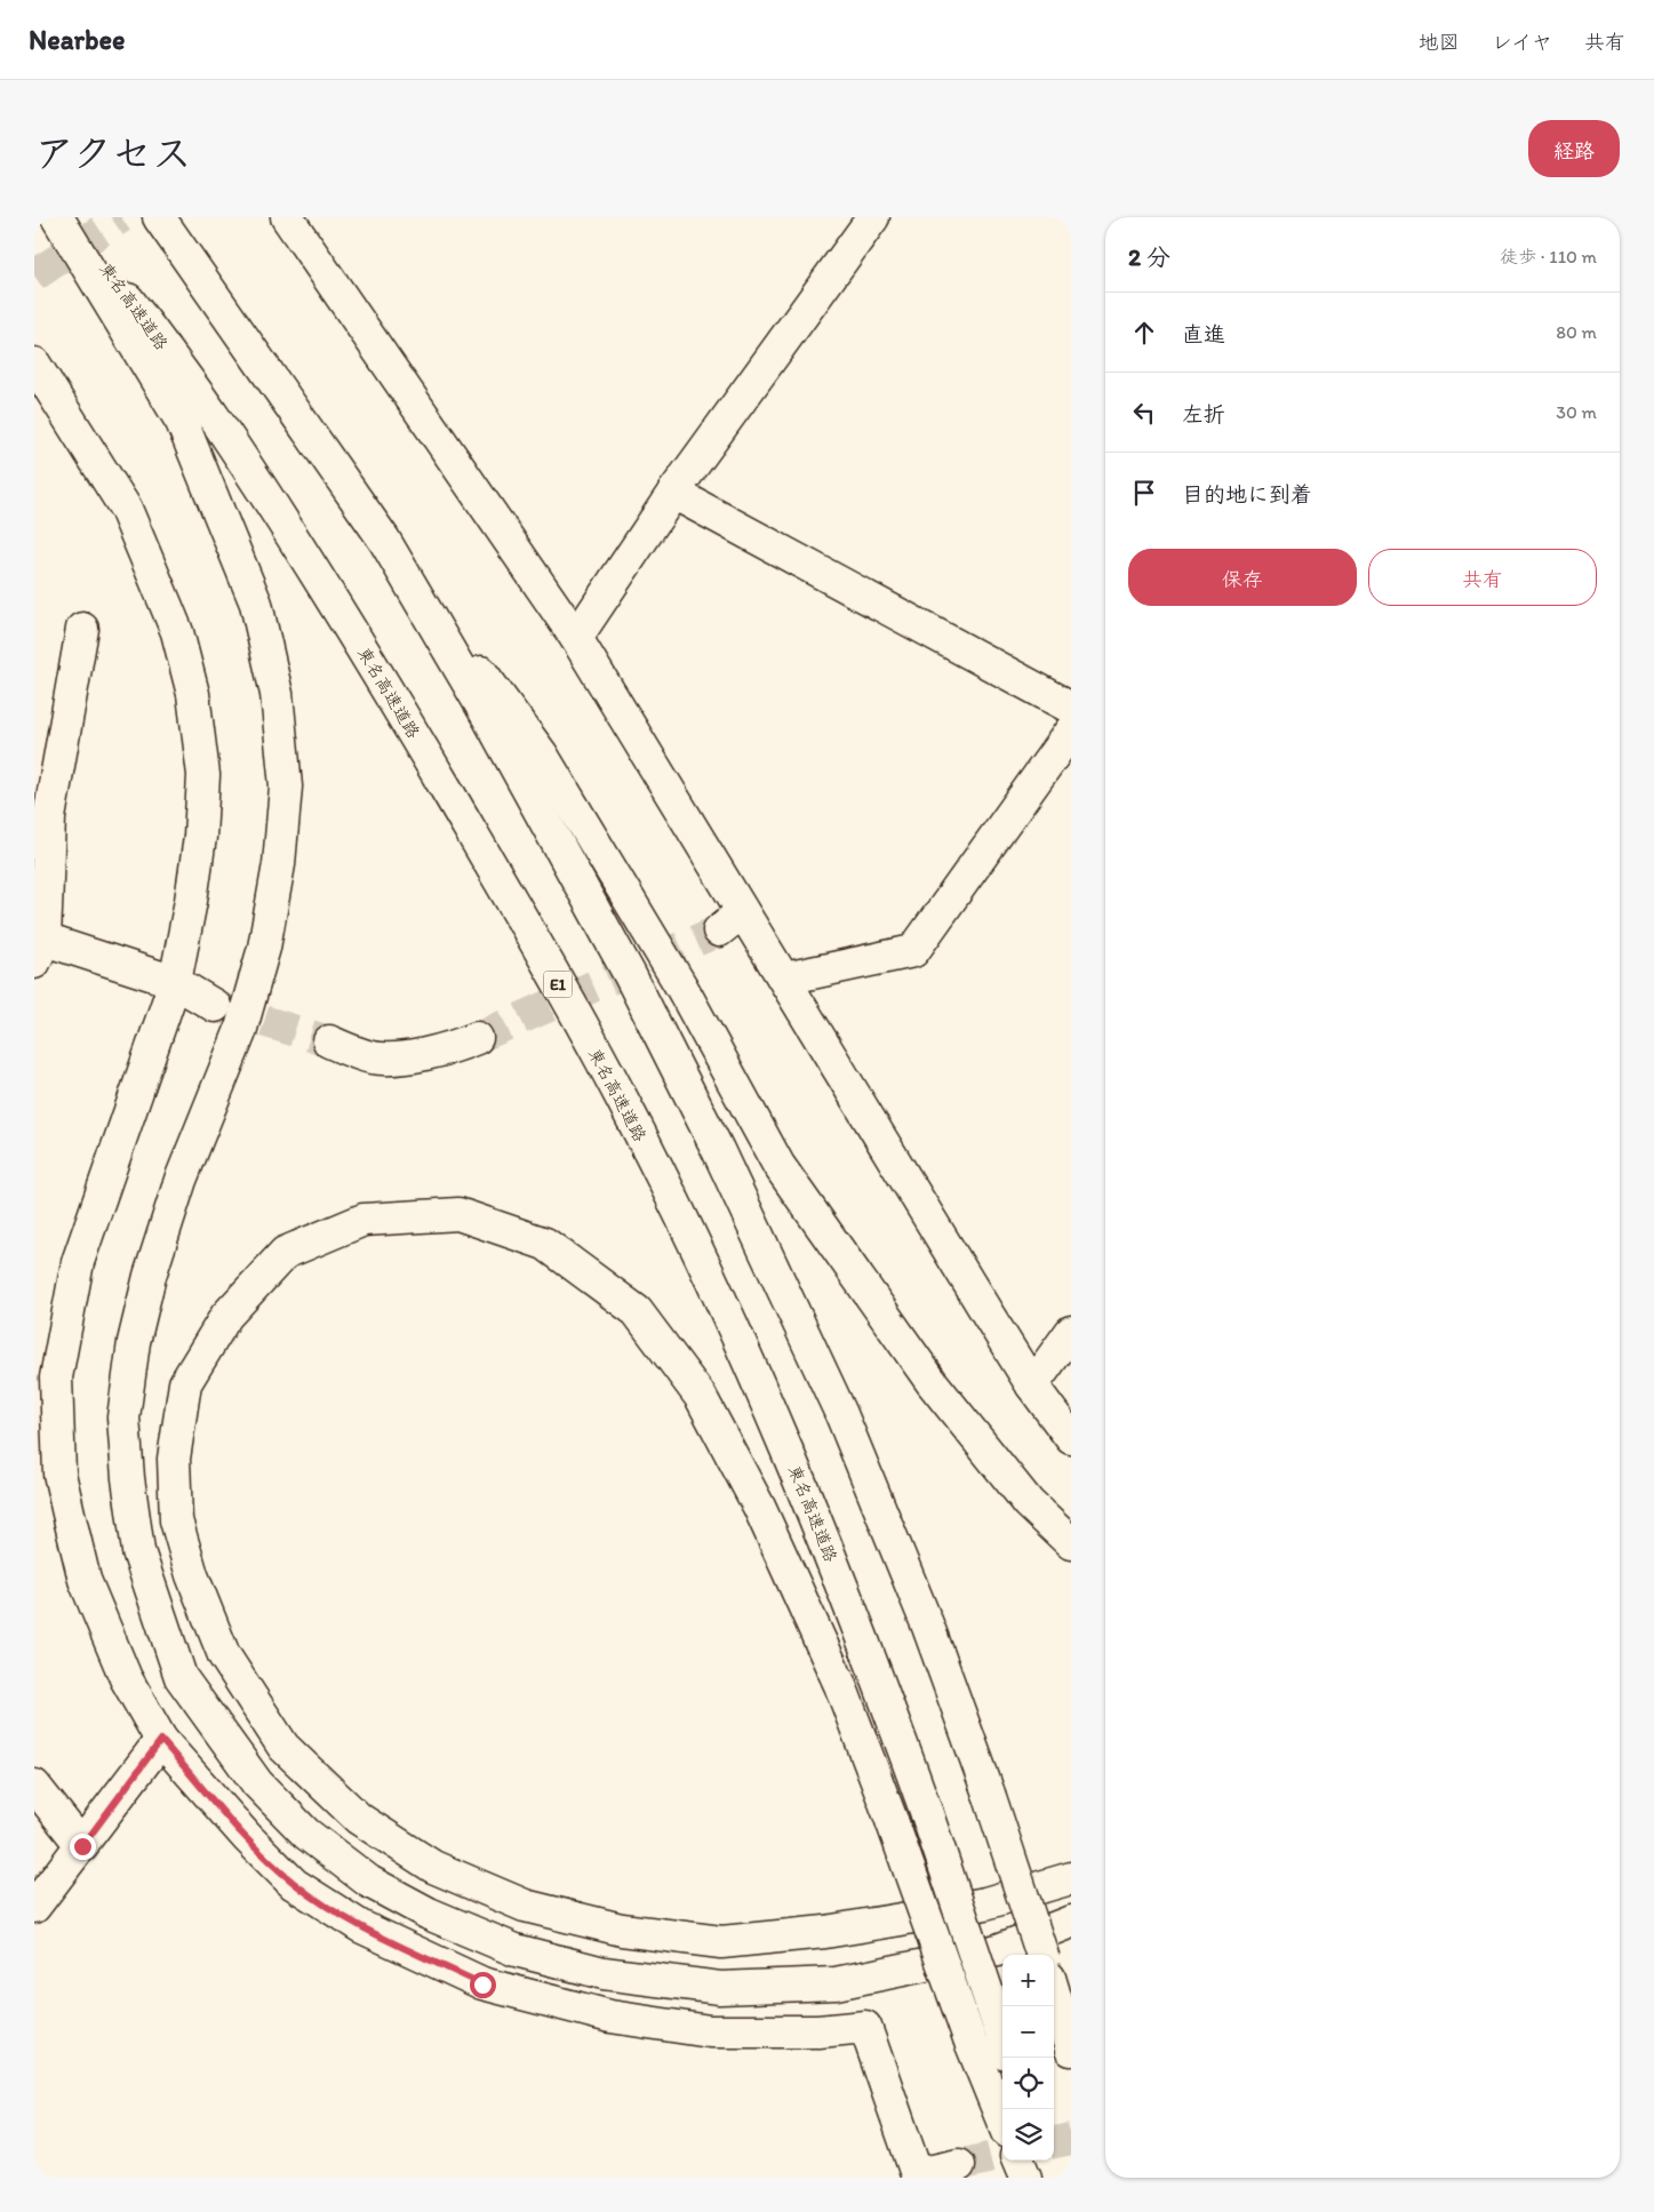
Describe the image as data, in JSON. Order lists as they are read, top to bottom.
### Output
{
  "streets": {
    "main road": ["東名高速道路", "E1"]
  },
  "page": {
    "header": "Nearbee",
    "nav": ["地図", "レイヤ", "共有"],
    "title": "アクセス",
    "buttons": [
      "経路",
      ["保存", "共有"]
    ],
    "heading": ["2 分", "徒歩 · 110 m"],
    "list": [
      ["直進", "80 m"],
      ["左折", "30 m"],
      "目的地に到着"
    ],
    "map_buttons": ["+", "−"]
  }
}
